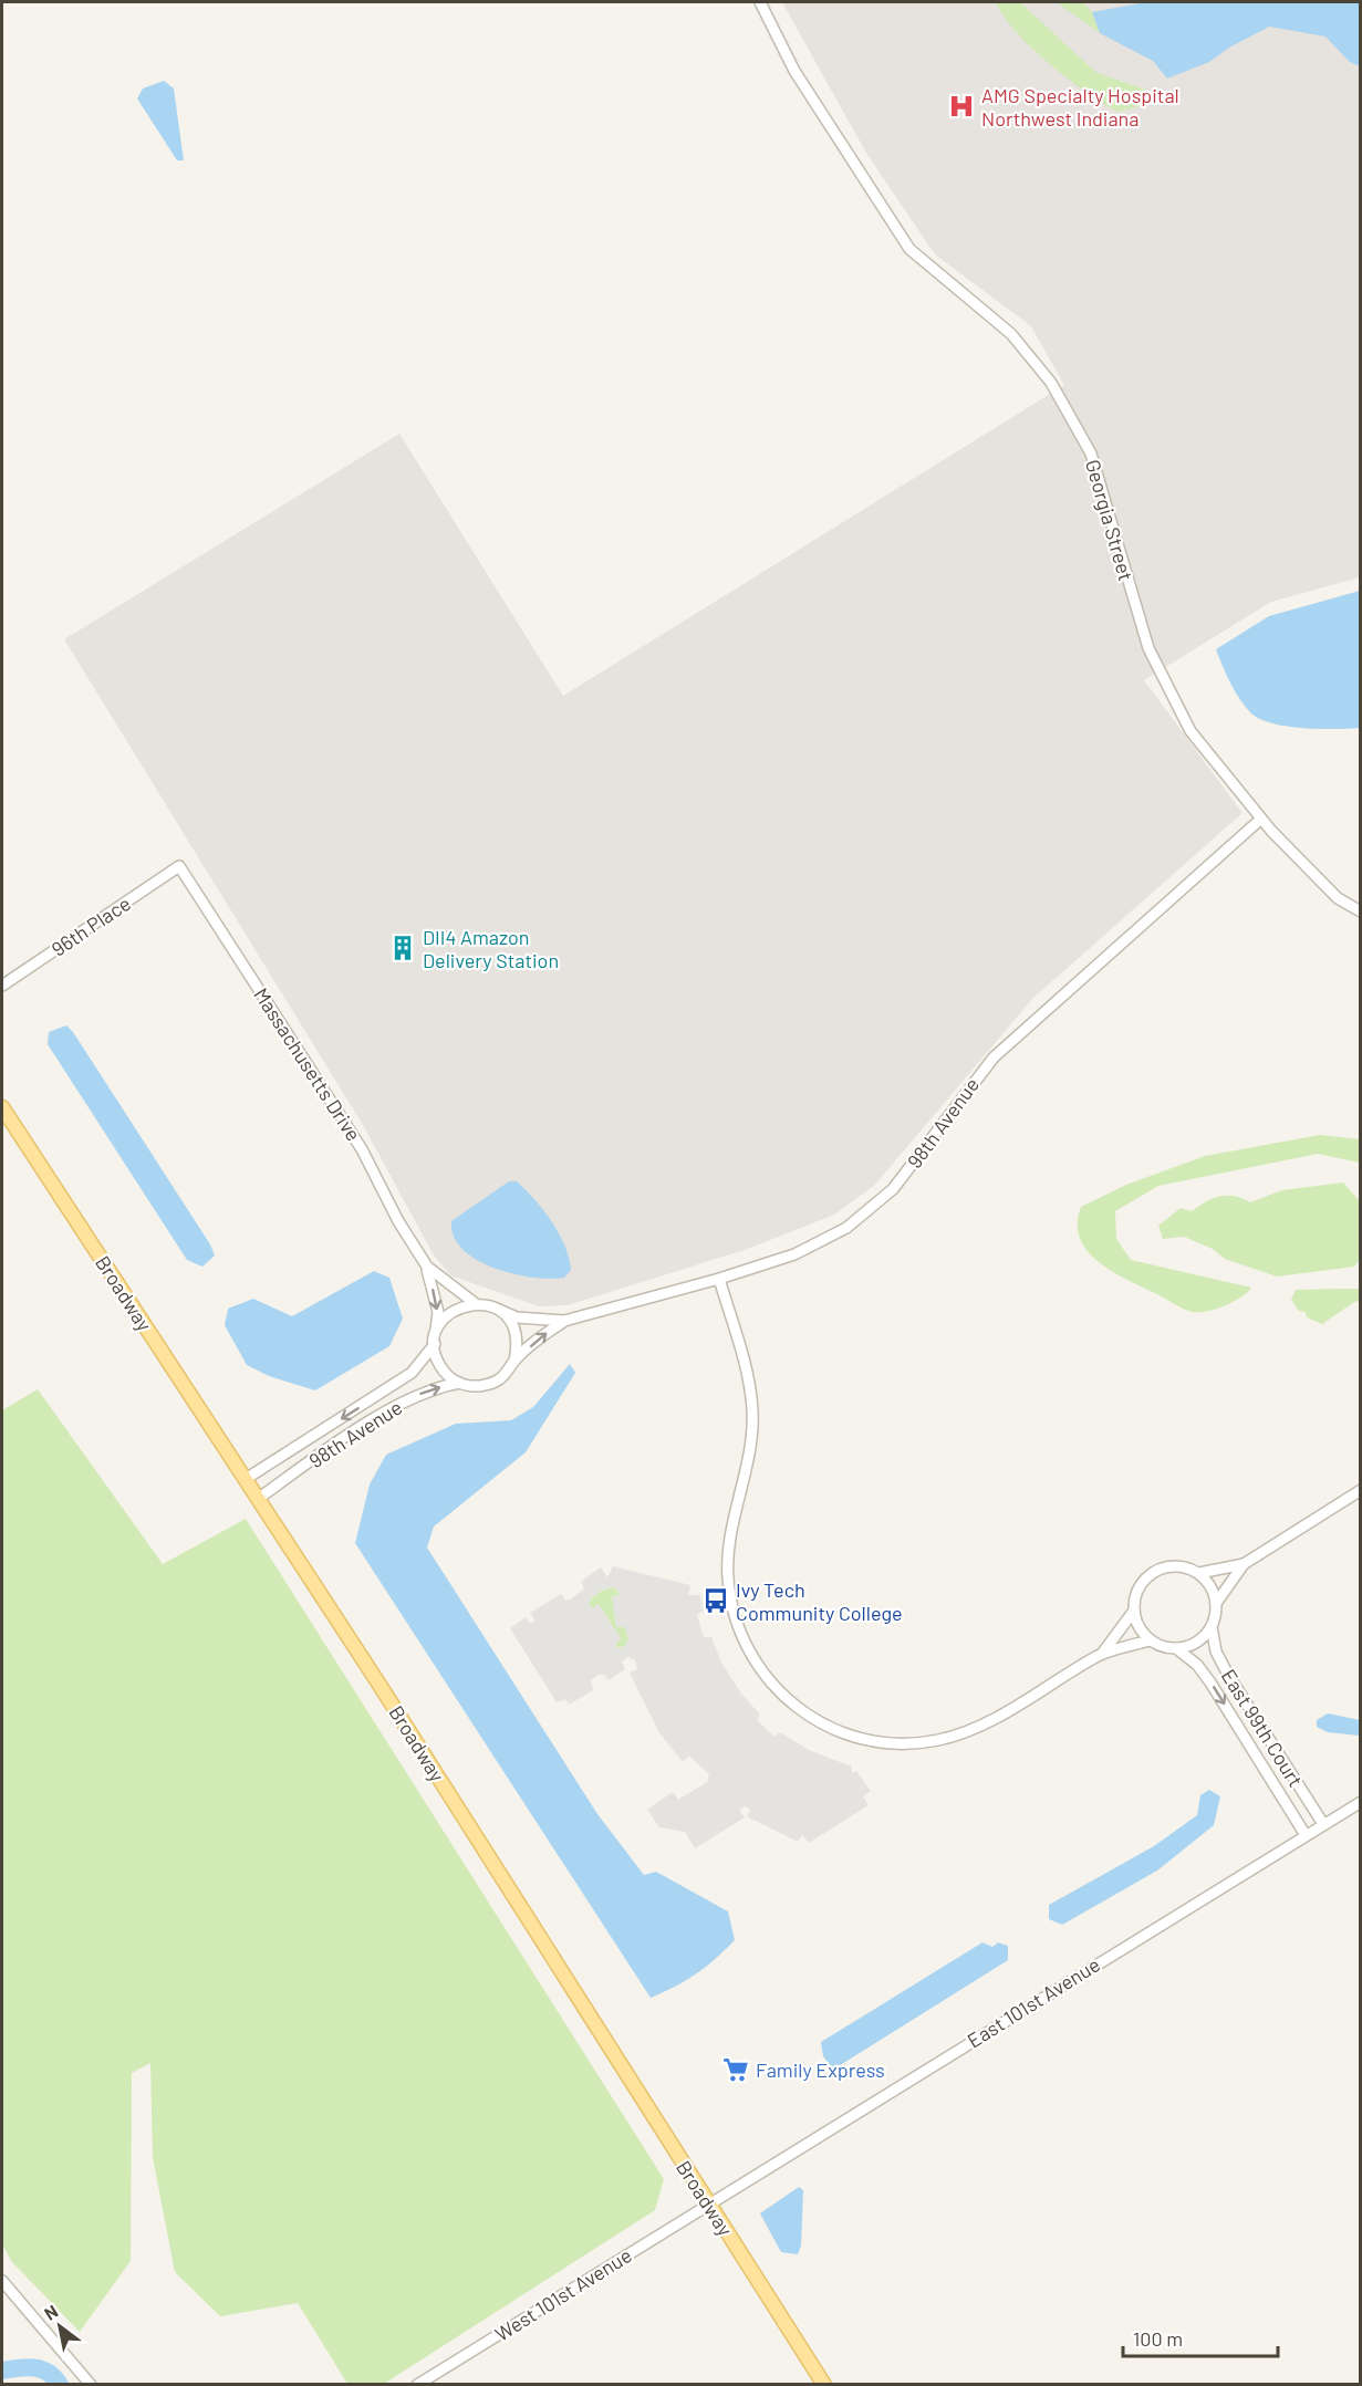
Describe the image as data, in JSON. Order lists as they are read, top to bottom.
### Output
{
  "streets": {
    "main road": ["Broadway"],
    "street": [
      "Georgia Street",
      "96th Place",
      "Massachusetts Drive",
      "98th Avenue",
      "East 99th Court",
      "East 101st Avenue",
      "West 101st Avenue"
    ]
  },
  "crossings": [
    ["Georgia Street", "98th Avenue"],
    ["96th Place", "Massachusetts Drive"],
    ["98th Avenue", "Broadway"],
    ["Broadway", "East 101st Avenue"],
    ["Broadway", "West 101st Avenue"],
    ["East 99th Court", "East 101st Avenue"],
    ["East 101st Avenue", "West 101st Avenue"]
  ],
  "places": {
    "hospital": ["AMG Specialty Hospital Northwest Indiana"],
    "building": ["DII4 Amazon Delivery Station"],
    "bus stop": ["Ivy Tech Community College"],
    "supermarket": ["Family Express"]
  },
  "scale_bar": "100 m",
  "north": "top left"
}
